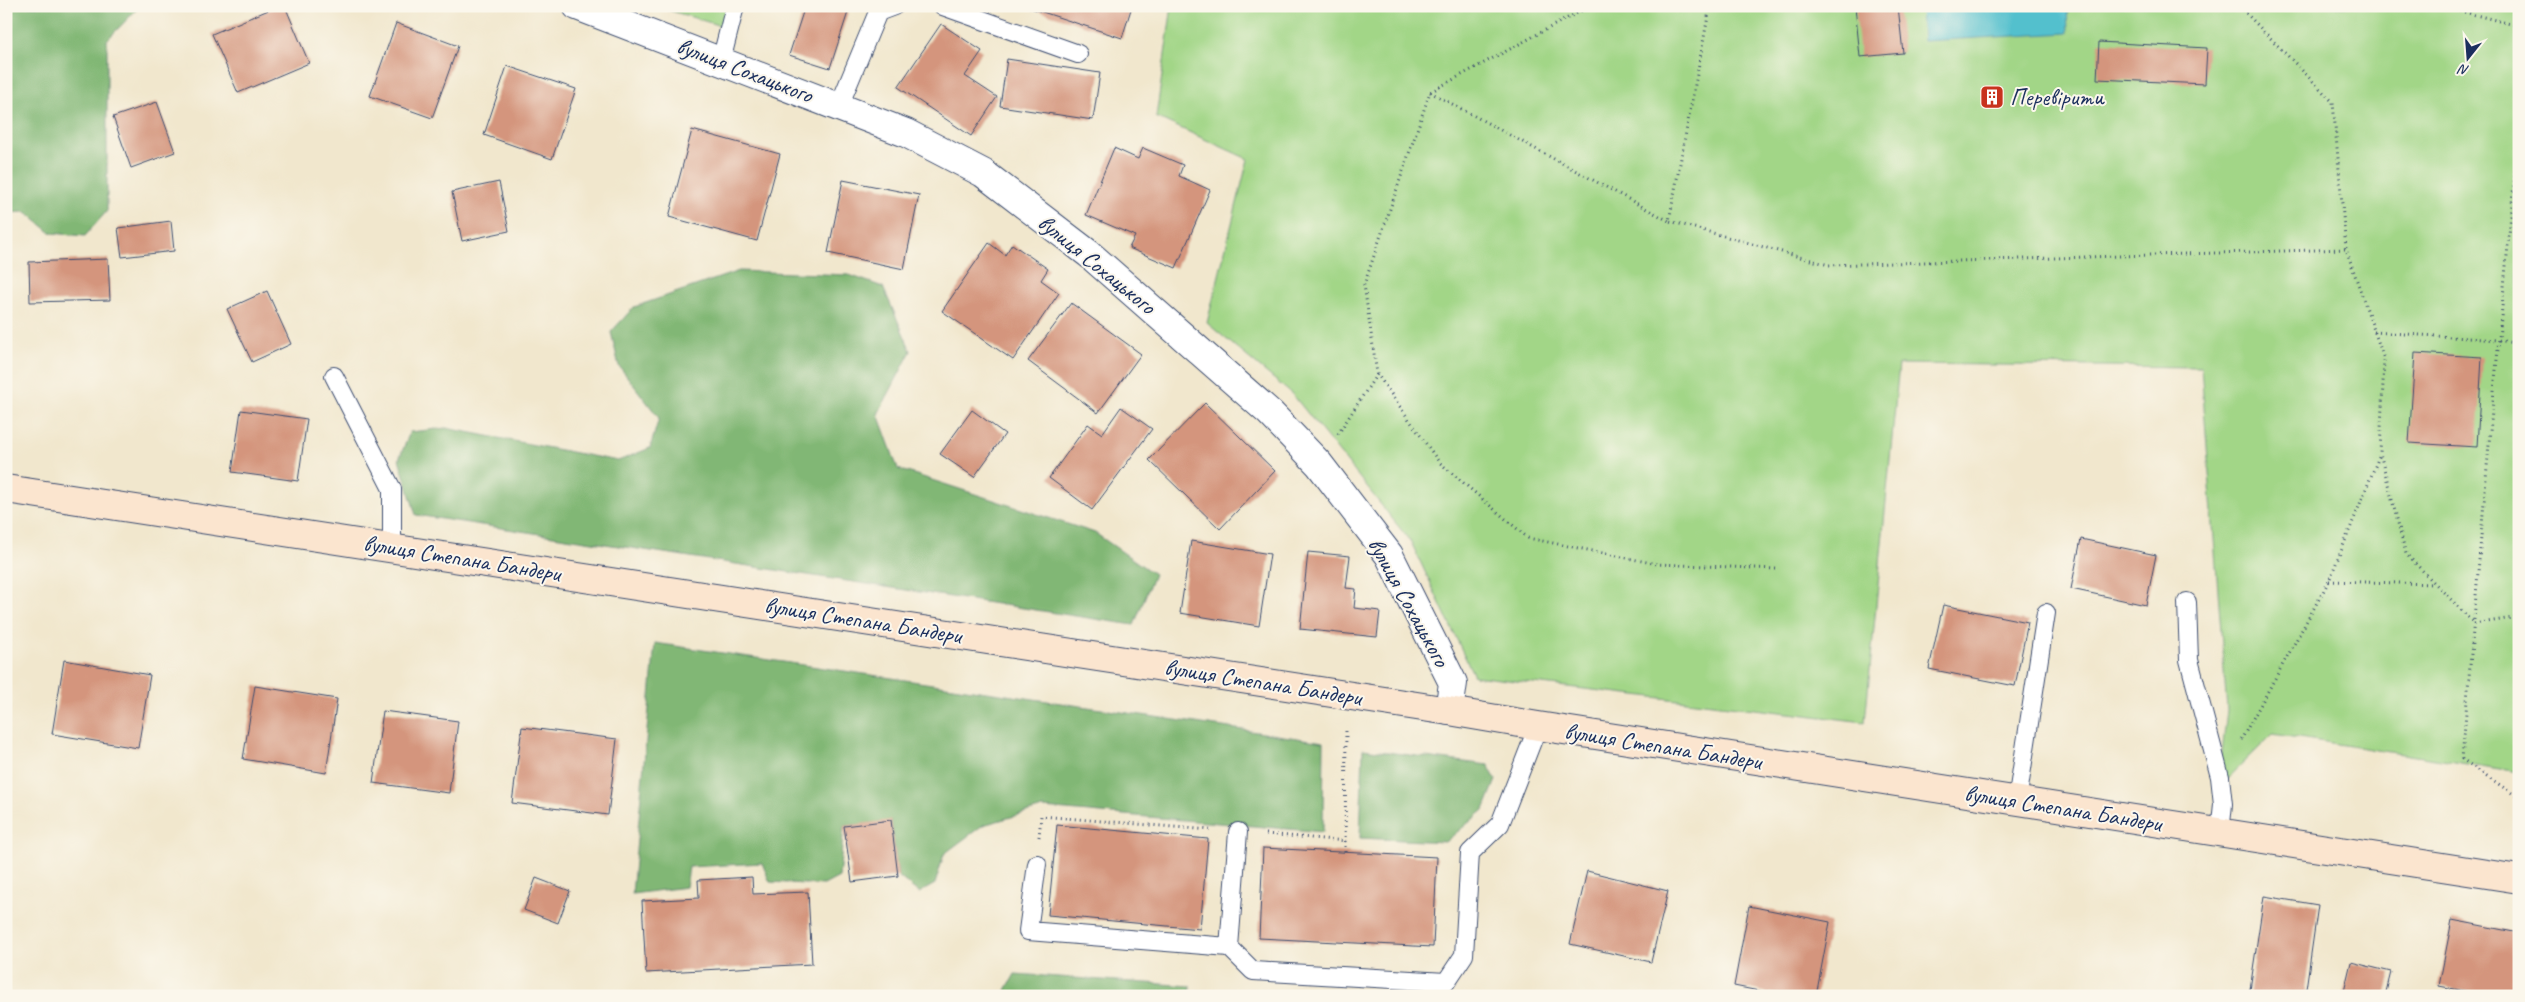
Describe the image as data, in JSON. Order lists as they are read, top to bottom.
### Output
{
  "streets": {
    "main road": ["вулиця Степана Бандери"],
    "street": ["вулиця Сохацького"]
  },
  "crossings": [
    ["вулиця Сохацького", "вулиця Степана Бандери"]
  ],
  "places": {
    "building": ["Перевірити"]
  },
  "north": "bottom"
}
